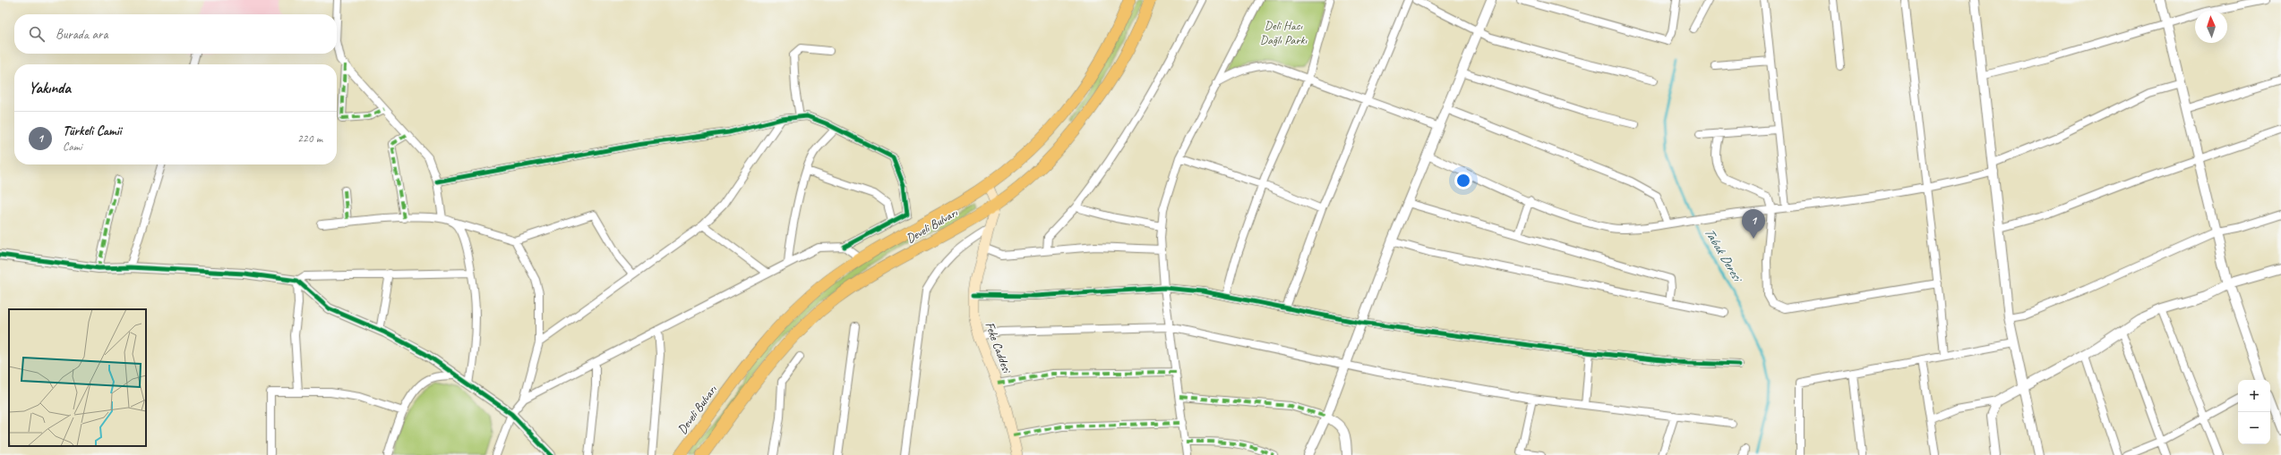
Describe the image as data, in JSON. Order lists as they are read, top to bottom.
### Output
{
  "streets": {
    "highway": ["Develi Bulvarı"],
    "main road": ["Feke Caddesi"]
  },
  "crossings": [
    ["Develi Bulvarı", "Feke Caddesi"]
  ],
  "water": ["Tabak Deresi"],
  "parks": ["Deli Hacı Dağlı Parkı"],
  "north": "top",
  "page": {
    "search": "Burada ara",
    "heading": "Yakında",
    "list": [
      {
        "mark": "1",
        "name": "Türkeli Camii",
        "note": "Cami",
        "value": "220 m"
      }
    ],
    "pins": "1",
    "map_buttons": ["+", "−"]
  }
}
